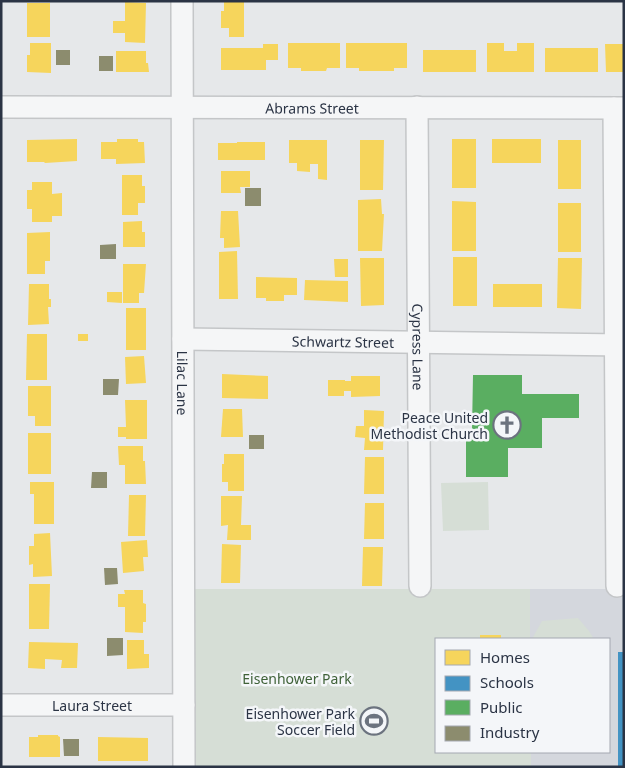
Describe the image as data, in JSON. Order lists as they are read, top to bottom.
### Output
{
  "streets": {
    "street": [
      "Abrams Street",
      "Schwartz Street",
      "Cypress Lane",
      "Lilac Lane",
      "Laura Street"
    ]
  },
  "crossings": [
    ["Abrams Street", "Cypress Lane"],
    ["Abrams Street", "Lilac Lane"],
    ["Schwartz Street", "Cypress Lane"],
    ["Schwartz Street", "Lilac Lane"],
    ["Lilac Lane", "Laura Street"]
  ],
  "parks": ["Eisenhower Park"],
  "places": {
    "church": ["Peace United Methodist Church"],
    "sports": ["Eisenhower Park Soccer Field"]
  },
  "legend": [
    "Homes",
    "Schools",
    "Public",
    "Industry"
  ]
}
